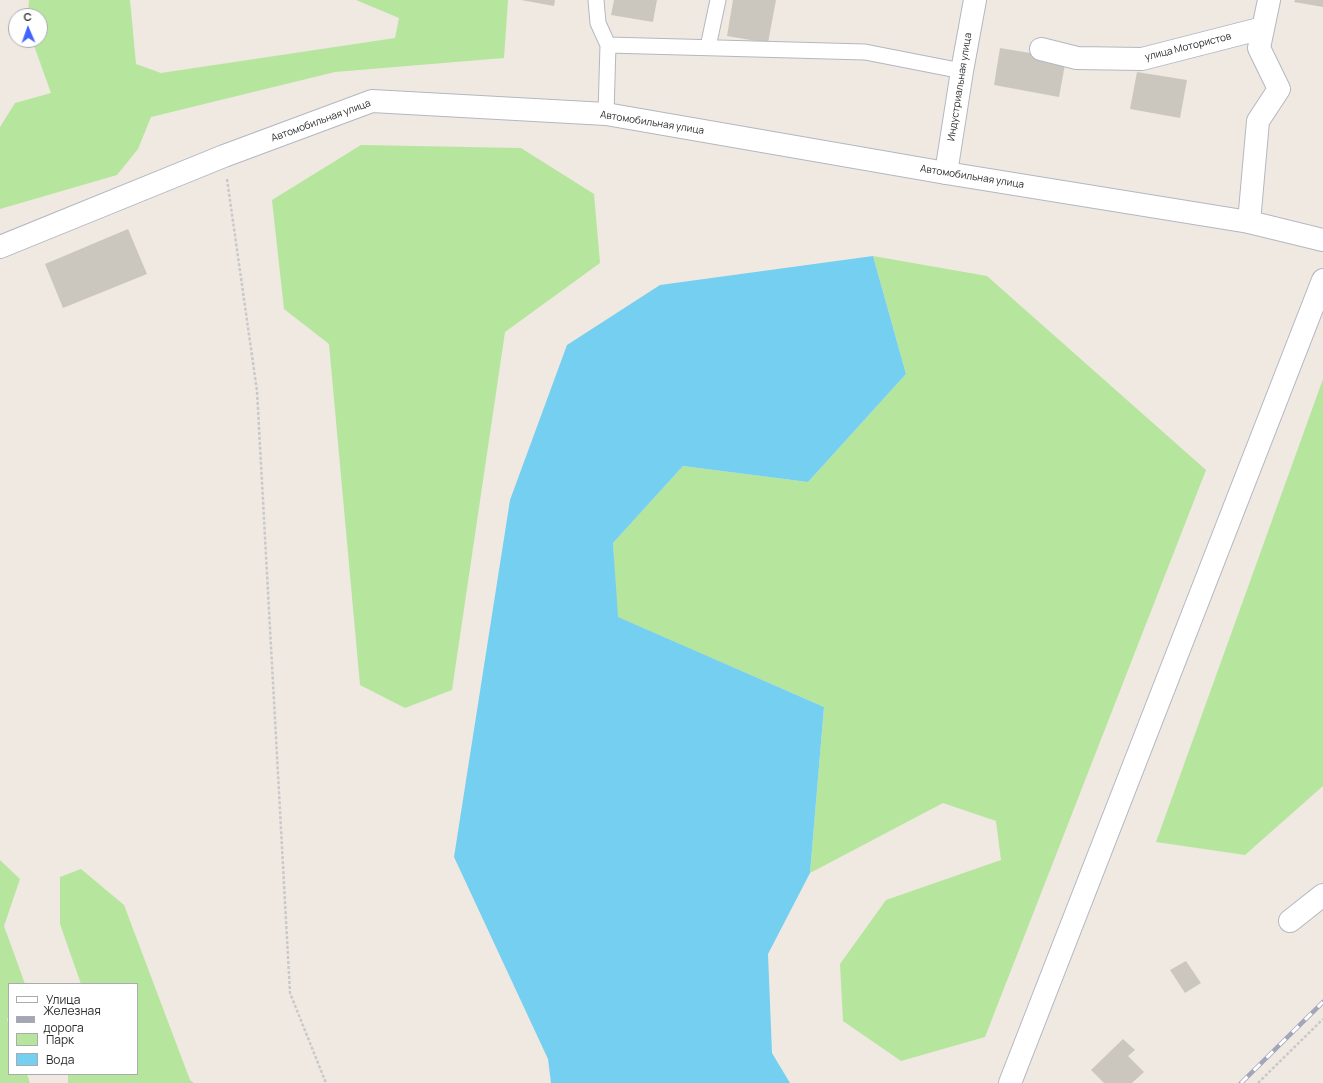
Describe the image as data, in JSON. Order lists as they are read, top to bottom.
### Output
{
  "streets": {
    "street": ["улица Мотористов", "Индустриальная улица", "Автомобильная улица"]
  },
  "crossings": [
    ["Индустриальная улица", "Автомобильная улица"]
  ],
  "legend": [
    "Улица",
    "Железная дорога",
    "Парк",
    "Вода"
  ],
  "north": "top"
}
